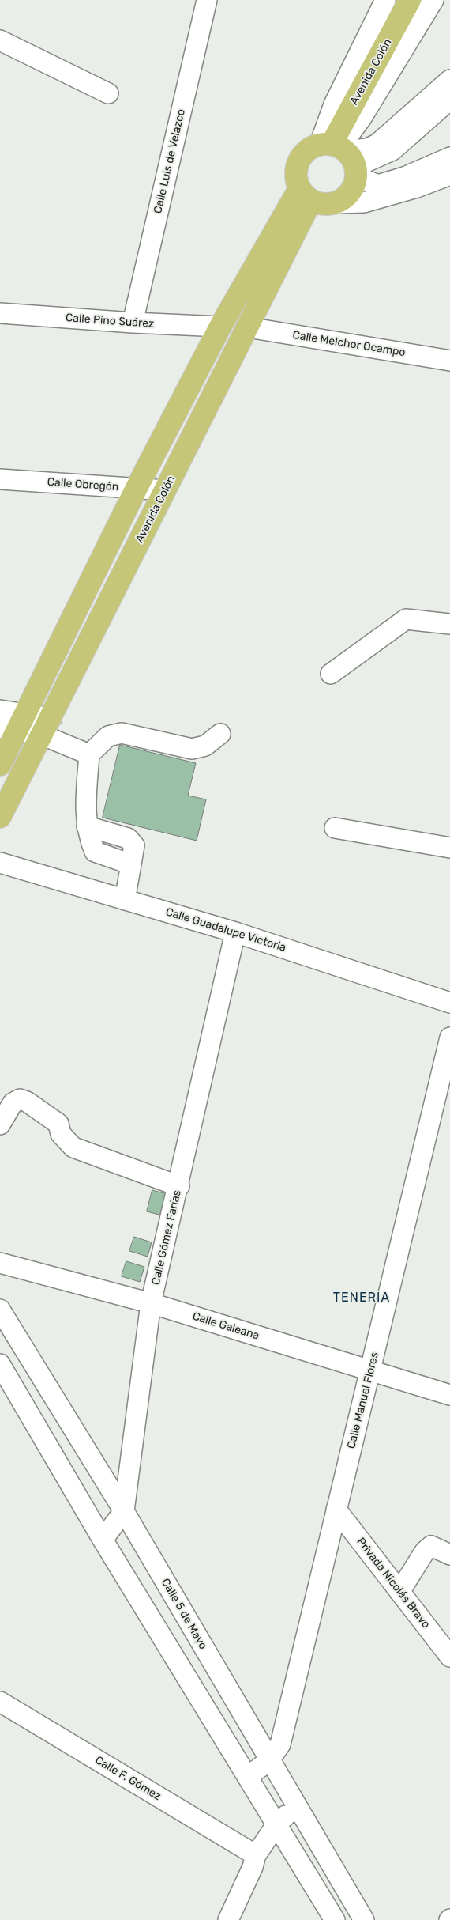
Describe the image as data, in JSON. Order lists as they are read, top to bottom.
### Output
{
  "streets": {
    "main road": ["Avenida Colón"],
    "street": [
      "Calle Luis de Velazco",
      "Calle Pino Suárez",
      "Calle Melchor Ocampo",
      "Calle Obregón",
      "Calle Guadalupe Victoria",
      "Calle Gómez Farías",
      "Calle Galeana",
      "Calle Manuel Flores",
      "Privada Nicolás Bravo",
      "Calle 5 de Mayo",
      "Calle F. Gómez"
    ]
  },
  "crossings": [
    ["Avenida Colón", "Calle Melchor Ocampo"],
    ["Avenida Colón", "Calle Obregón"],
    ["Calle Luis de Velazco", "Calle Pino Suárez"],
    ["Calle Guadalupe Victoria", "Calle Gómez Farías"],
    ["Calle Gómez Farías", "Calle Galeana"],
    ["Calle Gómez Farías", "Calle 5 de Mayo"],
    ["Calle Galeana", "Calle Manuel Flores"],
    ["Calle Manuel Flores", "Privada Nicolás Bravo"],
    ["Calle Manuel Flores", "Calle 5 de Mayo"]
  ],
  "districts": ["TENERIA"]
}
